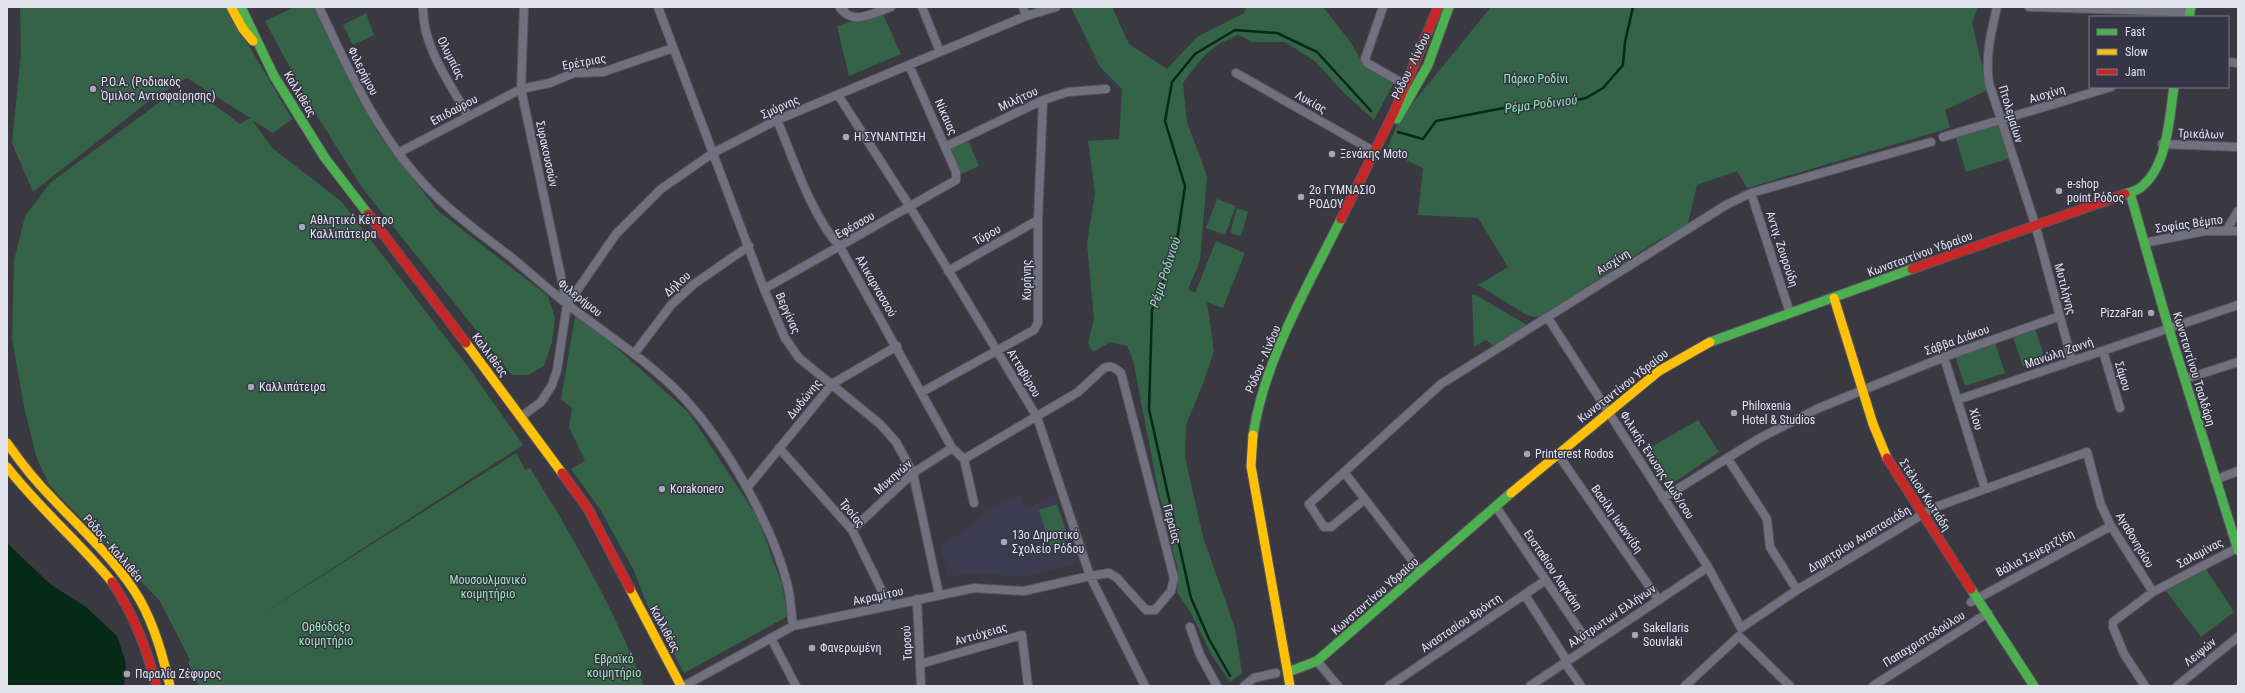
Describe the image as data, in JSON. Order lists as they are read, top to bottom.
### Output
{
  "streets": {
    "main road": [
      "Ρόδου - Λίνδου",
      "Καλλιθέας",
      "Κωνσταντίνου Υδραίου",
      "Κωνσταντίνου Τσαλδάρη",
      "Στέλιου Κωτιάδη",
      "Ρόδος - Καλλιθέα"
    ],
    "street": [
      "Ολυμπίας",
      "Ερέτριας",
      "Φιλερήμου",
      "Αισχίνη",
      "Μιλήτου",
      "Λυκίας",
      "Σμύρνης",
      "Επιδαύρου",
      "Πτολεμαίων",
      "Νίκαιας",
      "Τρικάλων",
      "Συρακουσσών",
      "Σοφίας Βέμπο",
      "Εφέσσου",
      "Τύρου",
      "Αντιγ. Ζουρούδη",
      "Κυρήνης",
      "Δήλου",
      "Αλικαρνασσού",
      "Μυτιλήνης",
      "Βεργίνας",
      "Σάββα Διάκου",
      "Μανώλη Ζαννή",
      "Ατταβύρου",
      "Σάμου",
      "Δωδώνης",
      "Χίου",
      "Φιλικής Ένωσης Δωδ/σου",
      "Μυκηνών",
      "Τροίας",
      "Βασίλη Ιωαννίδη",
      "Περαίας",
      "Δημητρίου Αναστασιάδη",
      "Αγαθονησίου",
      "Βάλια Σεμερτζίδη",
      "Σαλαμίνας",
      "Ευσταθίου Λαγκάνη",
      "Ακραμίτου",
      "Αλύτρωτων Ελλήνων",
      "Αναστασίου Βρόντη",
      "Αντιόχειας",
      "Παπαχριστοδούλου",
      "Ταρσού",
      "Λειψών"
    ]
  },
  "crossings": [
    ["Ολυμπίας", "Επιδαύρου"],
    ["Ερέτριας", "Επιδαύρου"],
    ["Ερέτριας", "Συρακουσσών"],
    ["Ερέτριας", "Βεργίνας"],
    ["Ρόδου - Λίνδου", "Λυκίας"],
    ["Ρόδου - Λίνδου", "Κωνσταντίνου Υδραίου"],
    ["Φιλερήμου", "Σμύρνης"],
    ["Φιλερήμου", "Επιδαύρου"],
    ["Φιλερήμου", "Συρακουσσών"],
    ["Φιλερήμου", "Δήλου"],
    ["Φιλερήμου", "Δωδώνης"],
    ["Φιλερήμου", "Ακραμίτου"],
    ["Καλλιθέας", "Ακραμίτου"],
    ["Αισχίνη", "Πτολεμαίων"],
    ["Αισχίνη", "Αντιγ. Ζουρούδη"],
    ["Αισχίνη", "Φιλικής Ένωσης Δωδ/σου"],
    ["Μιλήτου", "Νίκαιας"],
    ["Μιλήτου", "Κυρήνης"],
    ["Σμύρνης", "Νίκαιας"],
    ["Σμύρνης", "Συρακουσσών"],
    ["Σμύρνης", "Αλικαρνασσού"],
    ["Σμύρνης", "Βεργίνας"],
    ["Σμύρνης", "Ατταβύρου"],
    ["Επιδαύρου", "Συρακουσσών"],
    ["Πτολεμαίων", "Κωνσταντίνου Υδραίου"],
    ["Πτολεμαίων", "Μυτιλήνης"],
    ["Νίκαιας", "Εφέσσου"],
    ["Τρικάλων", "Κωνσταντίνου Υδραίου"],
    ["Σοφίας Βέμπο", "Κωνσταντίνου Τσαλδάρη"],
    ["Εφέσσου", "Αλικαρνασσού"],
    ["Εφέσσου", "Βεργίνας"],
    ["Εφέσσου", "Ατταβύρου"],
    ["Τύρου", "Κυρήνης"],
    ["Τύρου", "Ατταβύρου"],
    ["Αντιγ. Ζουρούδη", "Κωνσταντίνου Υδραίου"],
    ["Κωνσταντίνου Υδραίου", "Μυτιλήνης"],
    ["Κωνσταντίνου Υδραίου", "Κωνσταντίνου Τσαλδάρη"],
    ["Κωνσταντίνου Υδραίου", "Φιλικής Ένωσης Δωδ/σου"],
    ["Κωνσταντίνου Υδραίου", "Στέλιου Κωτιάδη"],
    ["Κωνσταντίνου Υδραίου", "Βασίλη Ιωαννίδη"],
    ["Κωνσταντίνου Υδραίου", "Ευσταθίου Λαγκάνη"],
    ["Κυρήνης", "Αλικαρνασσού"],
    ["Κυρήνης", "Ατταβύρου"],
    ["Δήλου", "Βεργίνας"],
    ["Αλικαρνασσού", "Δωδώνης"],
    ["Αλικαρνασσού", "Μυκηνών"],
    ["Μυτιλήνης", "Σάββα Διάκου"],
    ["Μυτιλήνης", "Μανώλη Ζαννή"],
    ["Βεργίνας", "Δωδώνης"],
    ["Βεργίνας", "Μυκηνών"],
    ["Βεργίνας", "Ακραμίτου"],
    ["Σάββα Διάκου", "Χίου"],
    ["Σάββα Διάκου", "Φιλικής Ένωσης Δωδ/σου"],
    ["Σάββα Διάκου", "Στέλιου Κωτιάδη"],
    ["Μανώλη Ζαννή", "Κωνσταντίνου Τσαλδάρη"],
    ["Μανώλη Ζαννή", "Σάμου"],
    ["Μανώλη Ζαννή", "Χίου"],
    ["Κωνσταντίνου Τσαλδάρη", "Σαλαμίνας"],
    ["Ατταβύρου", "Περαίας"],
    ["Ατταβύρου", "Ακραμίτου"],
    ["Δωδώνης", "Τροίας"],
    ["Χίου", "Δημητρίου Αναστασιάδη"],
    ["Φιλικής Ένωσης Δωδ/σου", "Δημητρίου Αναστασιάδη"],
    ["Φιλικής Ένωσης Δωδ/σου", "Αλύτρωτων Ελλήνων"],
    ["Μυκηνών", "Τροίας"],
    ["Στέλιου Κωτιάδη", "Δημητρίου Αναστασιάδη"],
    ["Στέλιου Κωτιάδη", "Βάλια Σεμερτζίδη"],
    ["Στέλιου Κωτιάδη", "Παπαχριστοδούλου"],
    ["Τροίας", "Ακραμίτου"],
    ["Βασίλη Ιωαννίδη", "Αλύτρωτων Ελλήνων"],
    ["Περαίας", "Ακραμίτου"],
    ["Δημητρίου Αναστασιάδη", "Αγαθονησίου"],
    ["Αγαθονησίου", "Βάλια Σεμερτζίδη"],
    ["Αγαθονησίου", "Σαλαμίνας"],
    ["Ευσταθίου Λαγκάνη", "Αλύτρωτων Ελλήνων"],
    ["Ευσταθίου Λαγκάνη", "Αναστασίου Βρόντη"],
    ["Ακραμίτου", "Ταρσού"],
    ["Αντιόχειας", "Ταρσού"]
  ],
  "water": ["Ρέμα Ροδινιού"],
  "parks": [
    "Πάρκο Ροδίνι",
    "Μουσουλμανικό κοιμητήριο",
    "Ορθόδοξο κοιμητήριο",
    "Εβραϊκό κοιμητήριο"
  ],
  "places": [
    "Ρ.Ο.Α. (Ροδιακός Όμιλος Αντισφαίρησης)",
    "Η ΣΥΝΑΝΤΗΣΗ",
    "Ξενάκης Moto",
    "e-shop point Ρόδος",
    "2ο ΓΥΜΝΑΣΙΟ ΡΟΔΟΥ",
    "Αθλητικό Κέντρο Καλλιπάτειρα",
    "PizzaFan",
    "Καλλιπάτειρα",
    "Philoxenia Hotel & Studios",
    "Printerest Rodos",
    "Korakonero",
    "13ο Δημοτικό Σχολείο Ρόδου",
    "Sakellaris Souvlaki",
    "Φανερωμένη",
    "Παραλία Ζέφυρος"
  ],
  "legend": ["Fast", "Slow", "Jam"]
}
